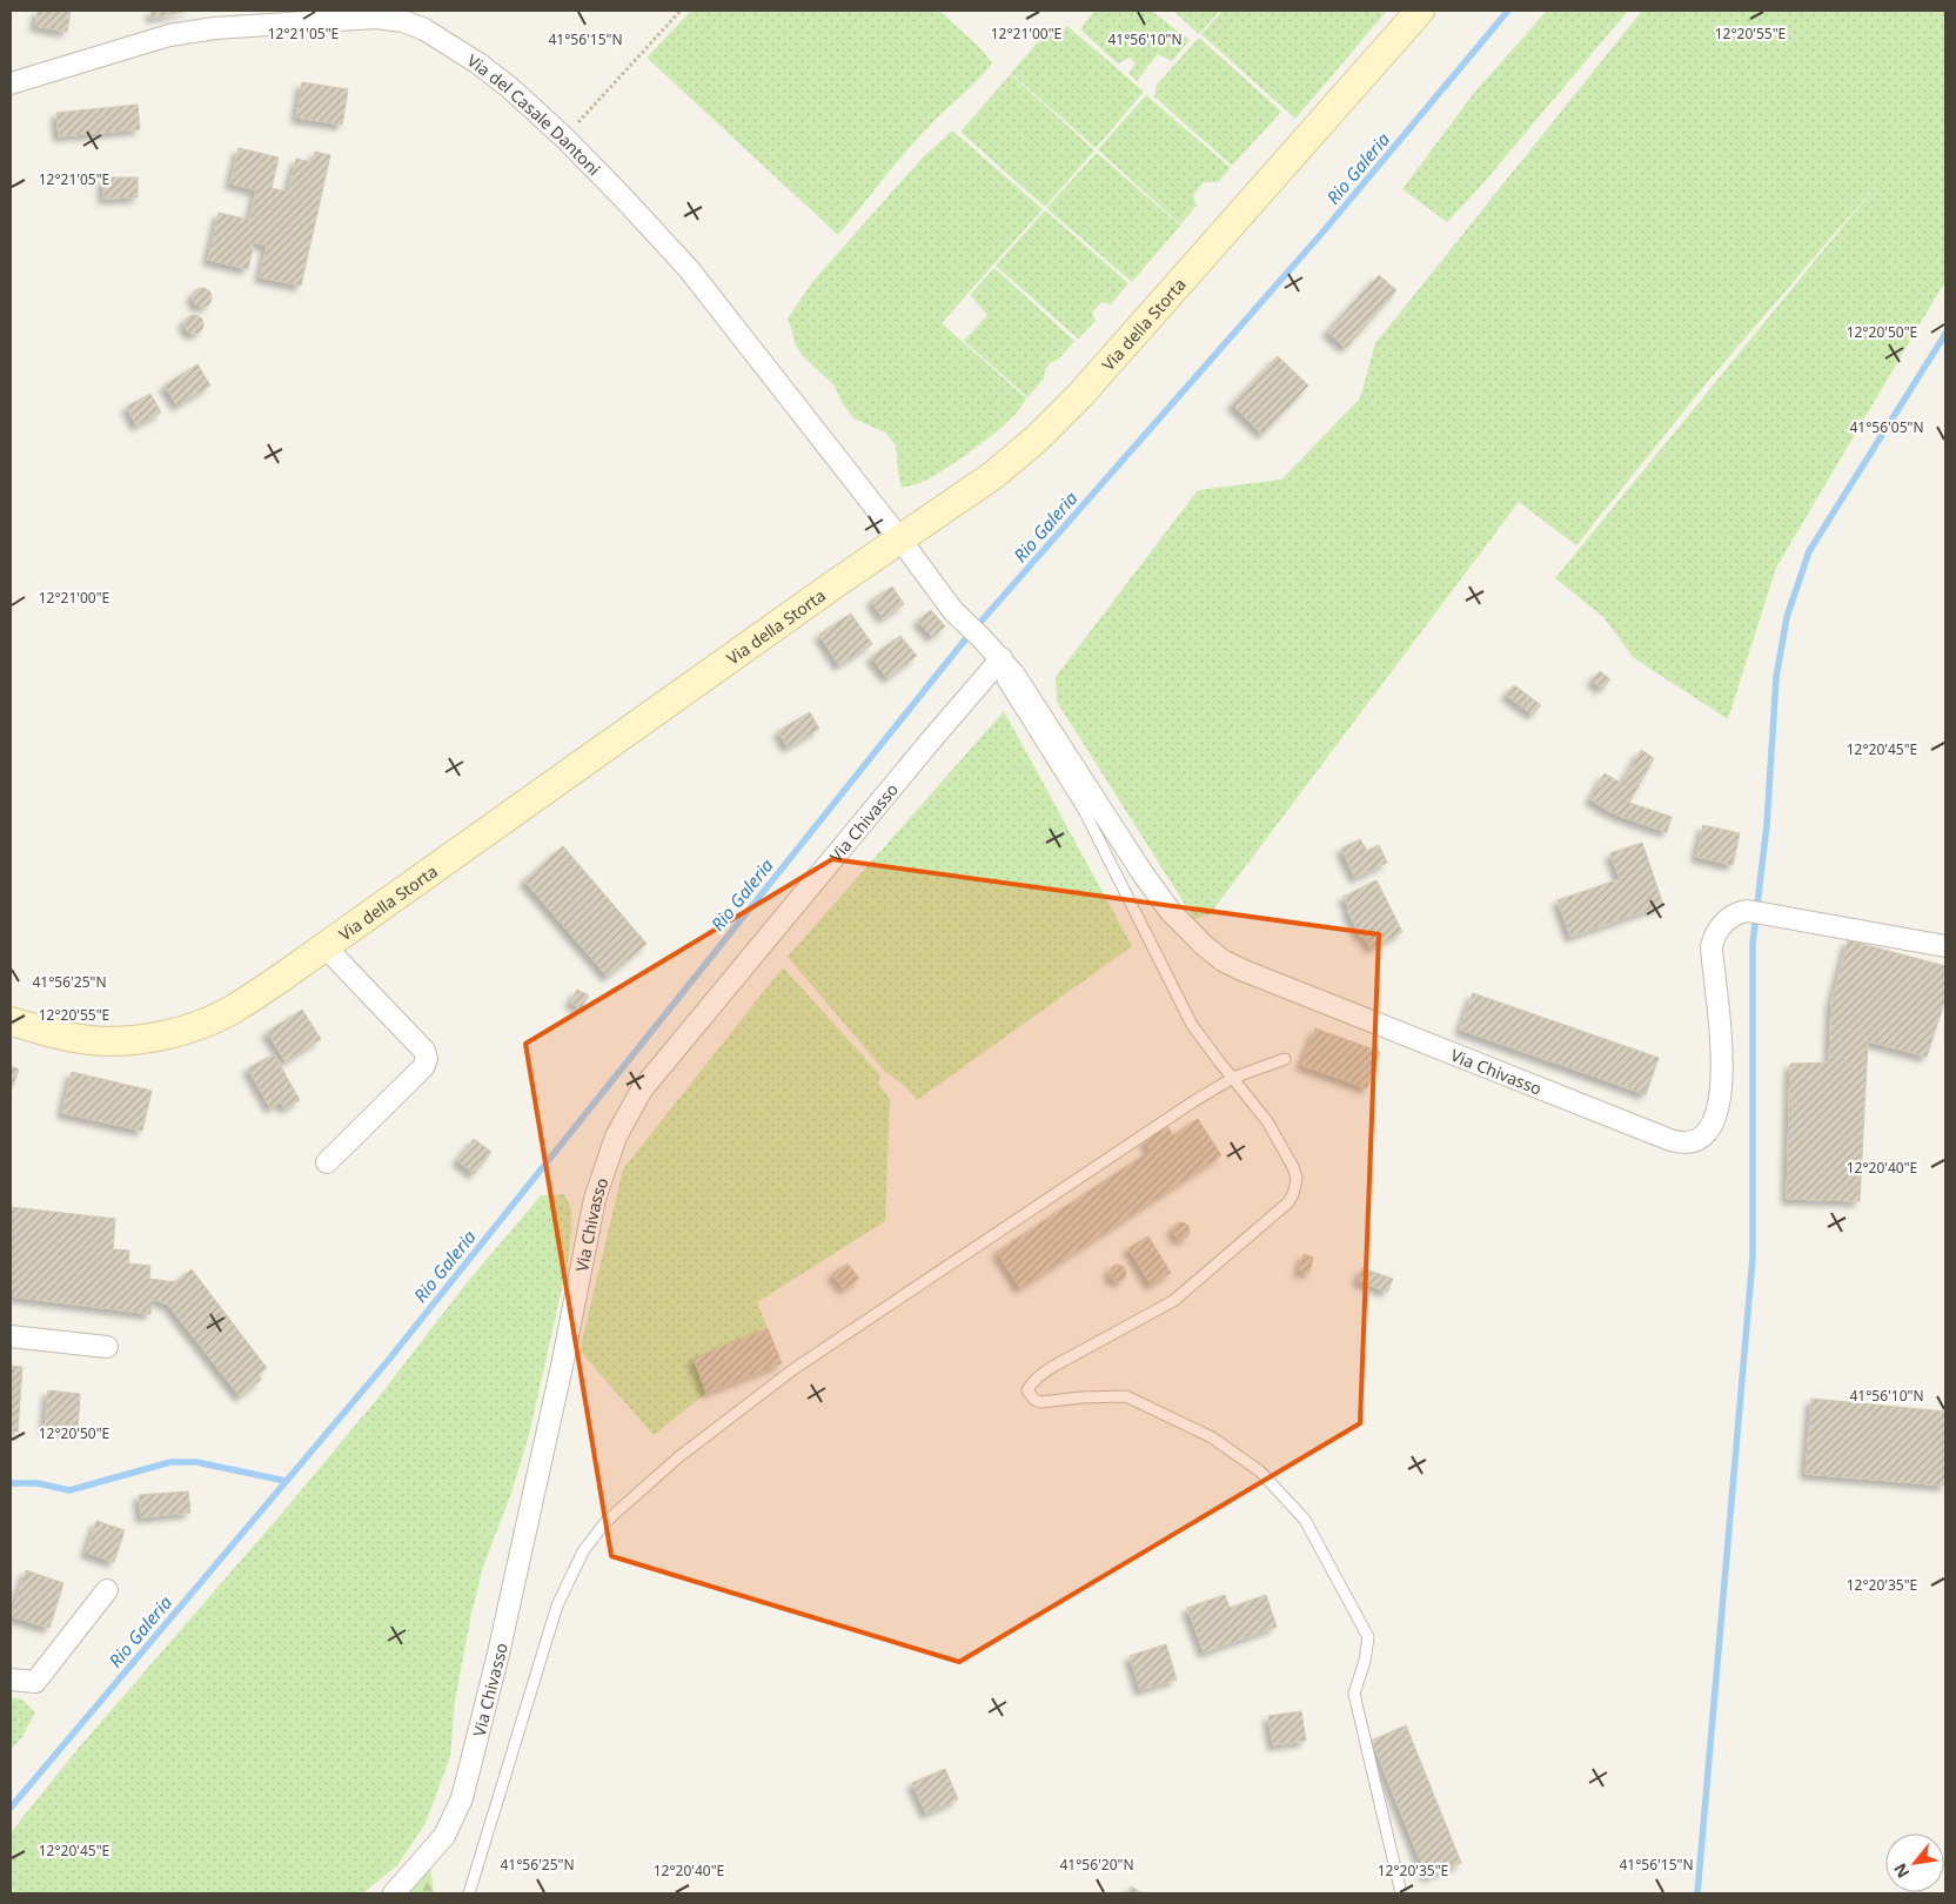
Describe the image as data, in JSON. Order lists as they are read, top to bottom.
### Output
{
  "streets": {
    "main road": ["Via della Storta"],
    "street": ["Via del Casale Dantoni", "Via Chivasso"]
  },
  "crossings": [
    ["Via del Casale Dantoni", "Via della Storta"],
    ["Via del Casale Dantoni", "Via Chivasso"],
    ["Via della Storta", "Via Chivasso"]
  ],
  "water": ["Rio Galeria"],
  "north": "bottom left",
  "coordinates": [
    "12°21'00\"E",
    "12°20'55\"E",
    "12°21'05\"E",
    "41°56'10\"N",
    "41°56'15\"N",
    "12°20'50\"E",
    "41°56'05\"N",
    "12°20'45\"E",
    "41°56'25\"N",
    "12°20'40\"E",
    "12°20'35\"E",
    "41°56'20\"N"
  ]
}
